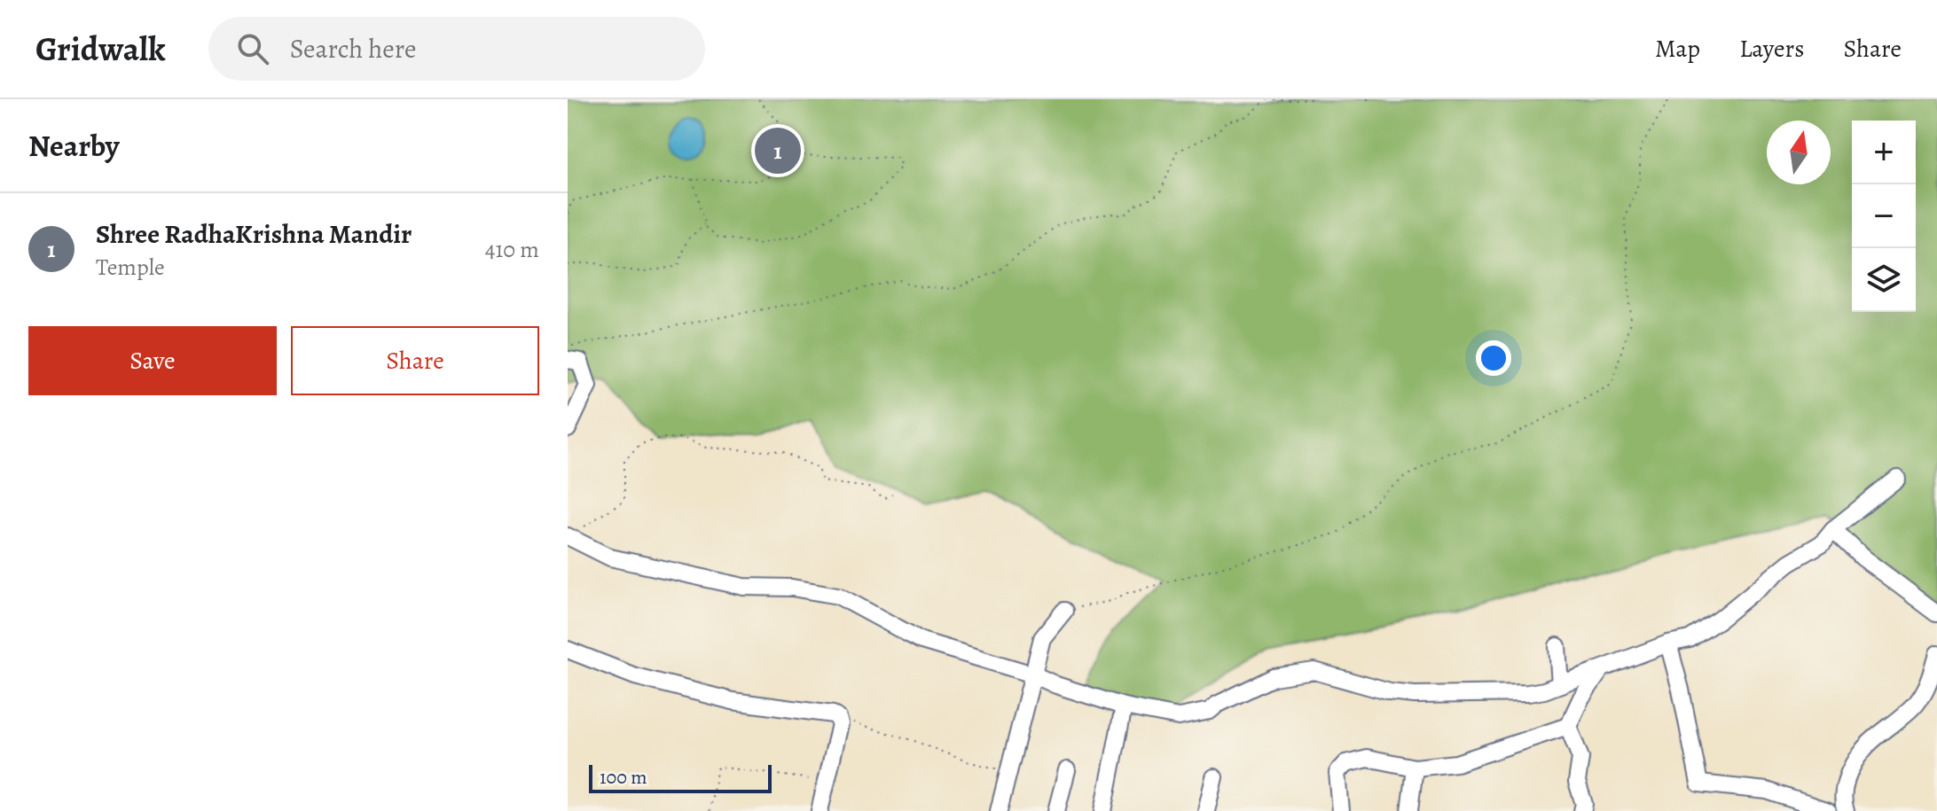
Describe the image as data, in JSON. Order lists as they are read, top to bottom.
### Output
{
  "scale_bar": "100 m",
  "north": "top",
  "page": {
    "header": "Gridwalk",
    "search": "Search here",
    "nav": ["Map", "Layers", "Share"],
    "heading": "Nearby",
    "map_buttons": ["+", "−"],
    "pins": "1",
    "list": [
      {
        "mark": "1",
        "name": "Shree RadhaKrishna Mandir",
        "note": "Temple",
        "value": "410 m"
      }
    ],
    "buttons": ["Save", "Share"],
    "scale": "100 m"
  }
}
